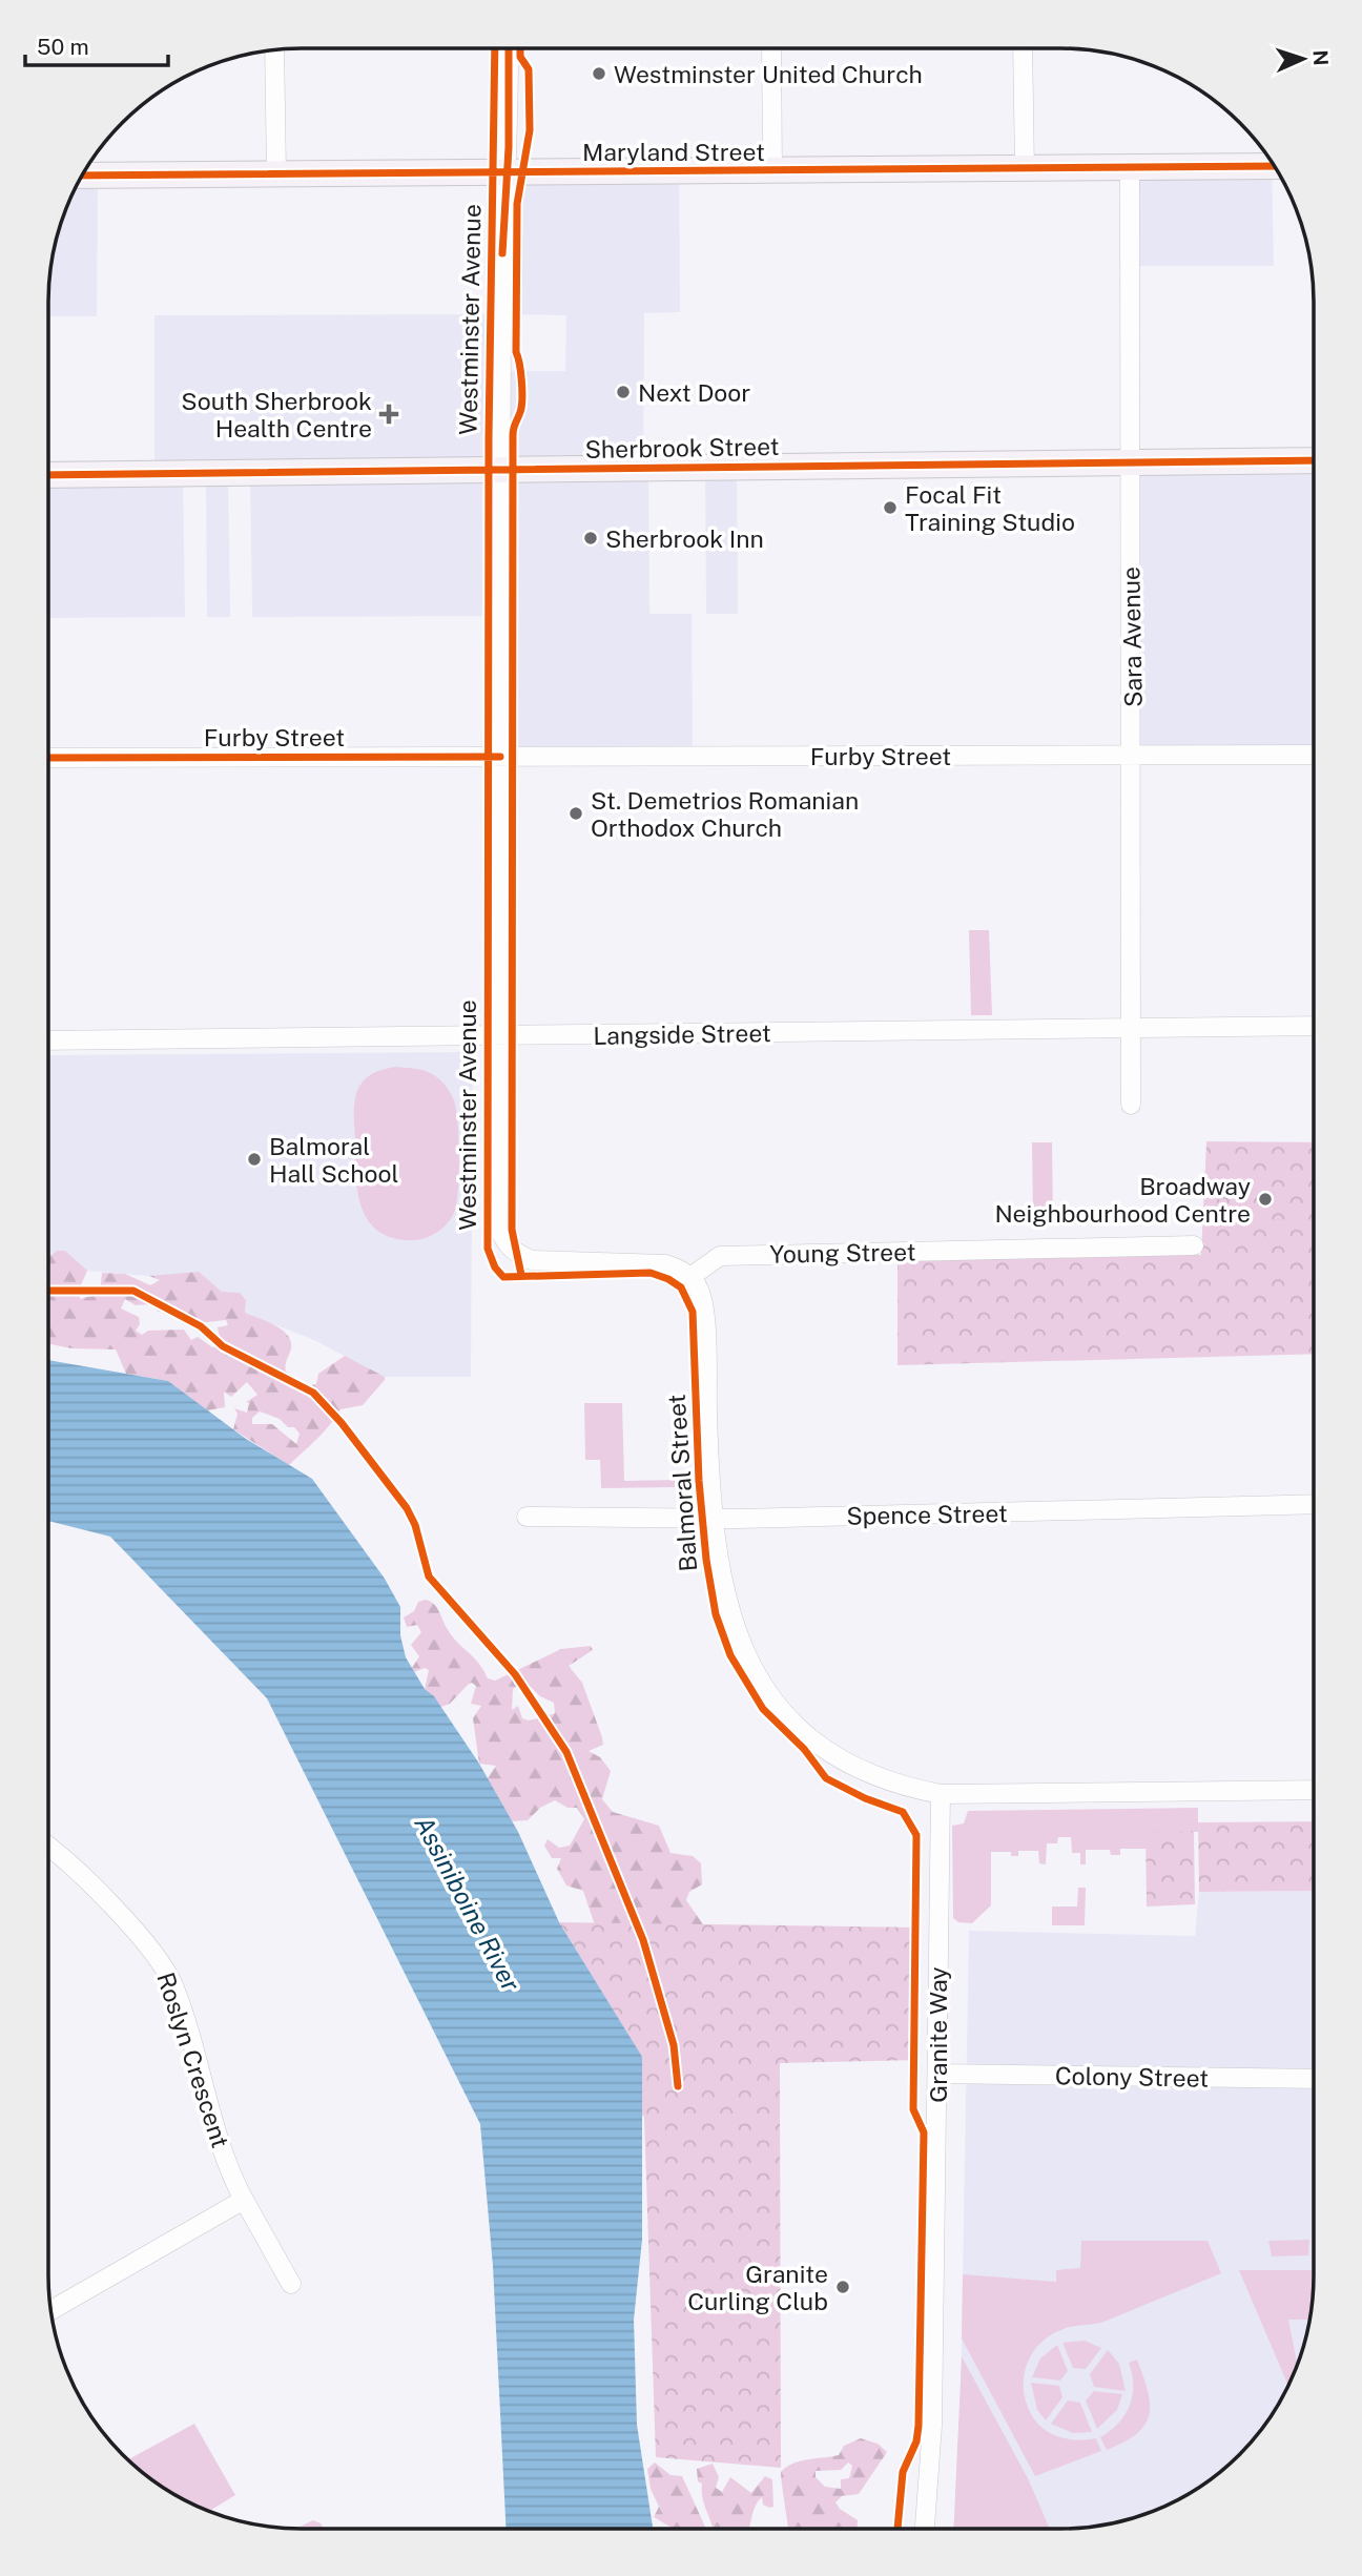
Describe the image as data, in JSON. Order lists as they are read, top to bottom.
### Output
{
  "streets": {
    "main road": ["Maryland Street", "Sherbrook Street"],
    "street": [
      "Westminster Avenue",
      "Sara Avenue",
      "Furby Street",
      "Langside Street",
      "Young Street",
      "Balmoral Street",
      "Spence Street",
      "Granite Way",
      "Roslyn Crescent",
      "Colony Street"
    ]
  },
  "crossings": [
    ["Maryland Street", "Westminster Avenue"],
    ["Maryland Street", "Sara Avenue"],
    ["Westminster Avenue", "Sherbrook Street"],
    ["Westminster Avenue", "Furby Street"],
    ["Westminster Avenue", "Langside Street"],
    ["Westminster Avenue", "Young Street"],
    ["Westminster Avenue", "Balmoral Street"],
    ["Sherbrook Street", "Sara Avenue"],
    ["Sara Avenue", "Furby Street"],
    ["Sara Avenue", "Langside Street"],
    ["Young Street", "Balmoral Street"],
    ["Balmoral Street", "Spence Street"],
    ["Balmoral Street", "Granite Way"],
    ["Granite Way", "Colony Street"]
  ],
  "water": ["Assiniboine River"],
  "places": {
    "other": [
      "Westminster United Church",
      "Next Door",
      "Focal Fit Training Studio",
      "Sherbrook Inn",
      "St. Demetrios Romanian Orthodox Church",
      "Balmoral Hall School",
      "Broadway Neighbourhood Centre",
      "Granite Curling Club"
    ],
    "health": ["South Sherbrook Health Centre"]
  },
  "scale_bar": "50 m",
  "north": "right"
}
